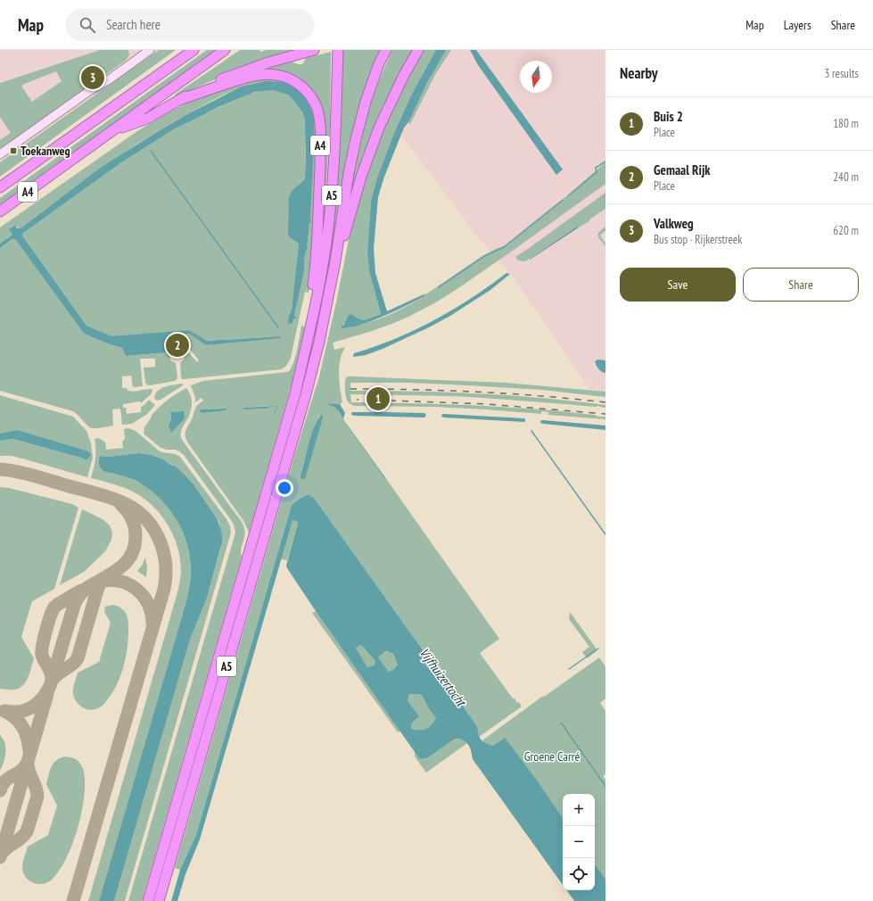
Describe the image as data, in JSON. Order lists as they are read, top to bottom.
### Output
{
  "streets": {
    "highway": ["A4", "A5"]
  },
  "crossings": [
    ["A4", "A5"]
  ],
  "water": ["Vijfhuizertocht"],
  "parks": ["Groene Carré"],
  "places": {
    "transit": ["Toekanweg"]
  },
  "north": "bottom",
  "page": {
    "header": "Map",
    "search": "Search here",
    "nav": ["Map", "Layers", "Share"],
    "heading": ["Nearby", "3 results"],
    "pins": ["3", "2", "1"],
    "list": [
      {
        "mark": "1",
        "name": "Buis 2",
        "note": "Place",
        "value": "180 m"
      },
      {
        "mark": "2",
        "name": "Gemaal Rijk",
        "note": "Place",
        "value": "240 m"
      },
      {
        "mark": "3",
        "name": "Valkweg",
        "note": "Bus stop · Rijkerstreek",
        "value": "620 m"
      }
    ],
    "buttons": ["Save", "Share"],
    "map_buttons": ["+", "−"]
  }
}
